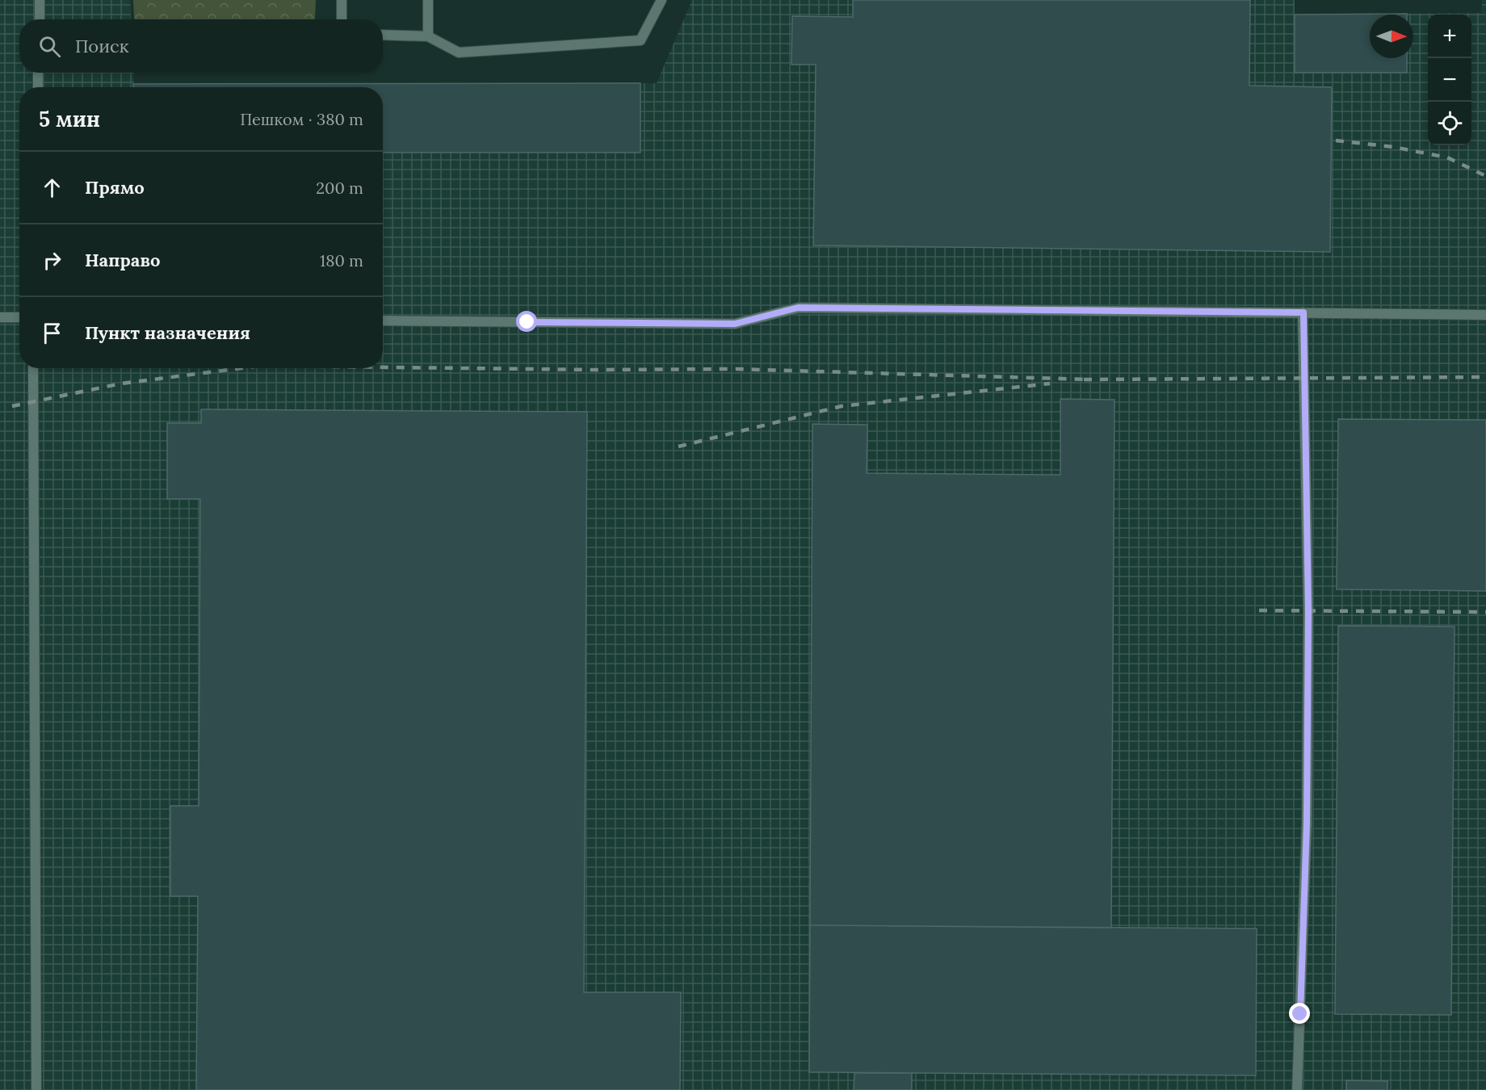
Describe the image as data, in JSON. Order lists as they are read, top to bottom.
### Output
{
  "north": "right",
  "page": {
    "map_buttons": ["+", "−"],
    "search": "Поиск",
    "heading": ["5 мин", "Пешком · 380 m"],
    "list": [
      ["Прямо", "200 m"],
      ["Направо", "180 m"],
      "Пункт назначения"
    ]
  }
}
